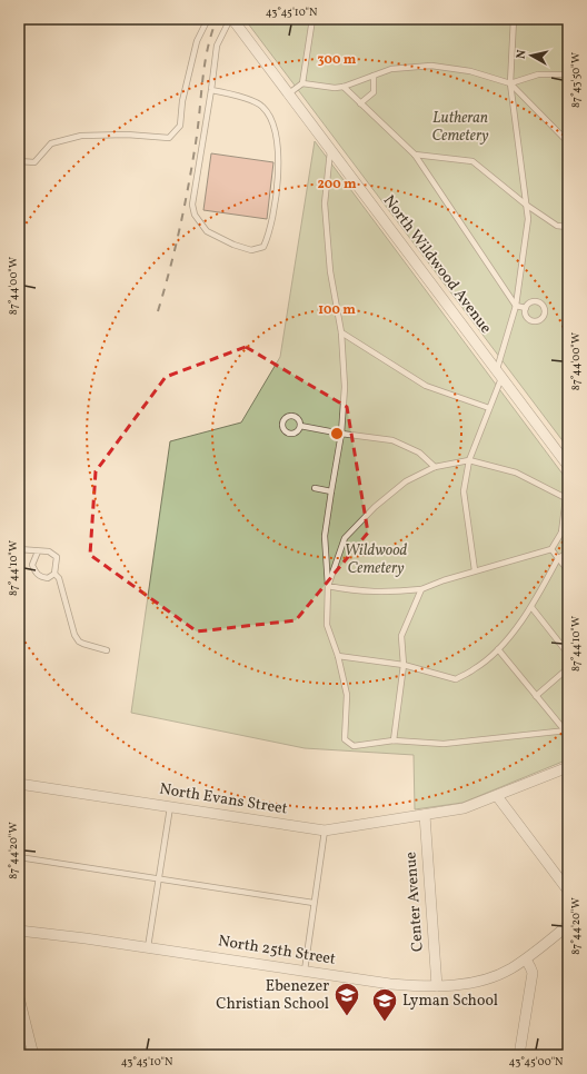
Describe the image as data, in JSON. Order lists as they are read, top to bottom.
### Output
{
  "streets": {
    "street": [
      "North Wildwood Avenue",
      "North Evans Street",
      "Center Avenue",
      "North 25th Street"
    ]
  },
  "crossings": [
    ["North Evans Street", "Center Avenue"],
    ["Center Avenue", "North 25th Street"]
  ],
  "parks": ["Lutheran Cemetery", "Wildwood Cemetery"],
  "places": {
    "school or university": ["Ebenezer Christian School", "Lyman School"]
  },
  "north": "left",
  "coordinates": [
    "43°45'10\"N",
    "87°43'50\"W",
    "87°44'00\"W",
    "87°44'10\"W",
    "87°44'20\"W",
    "43°45'00\"N"
  ],
  "rings": ["300 m", "200 m", "100 m"]
}
